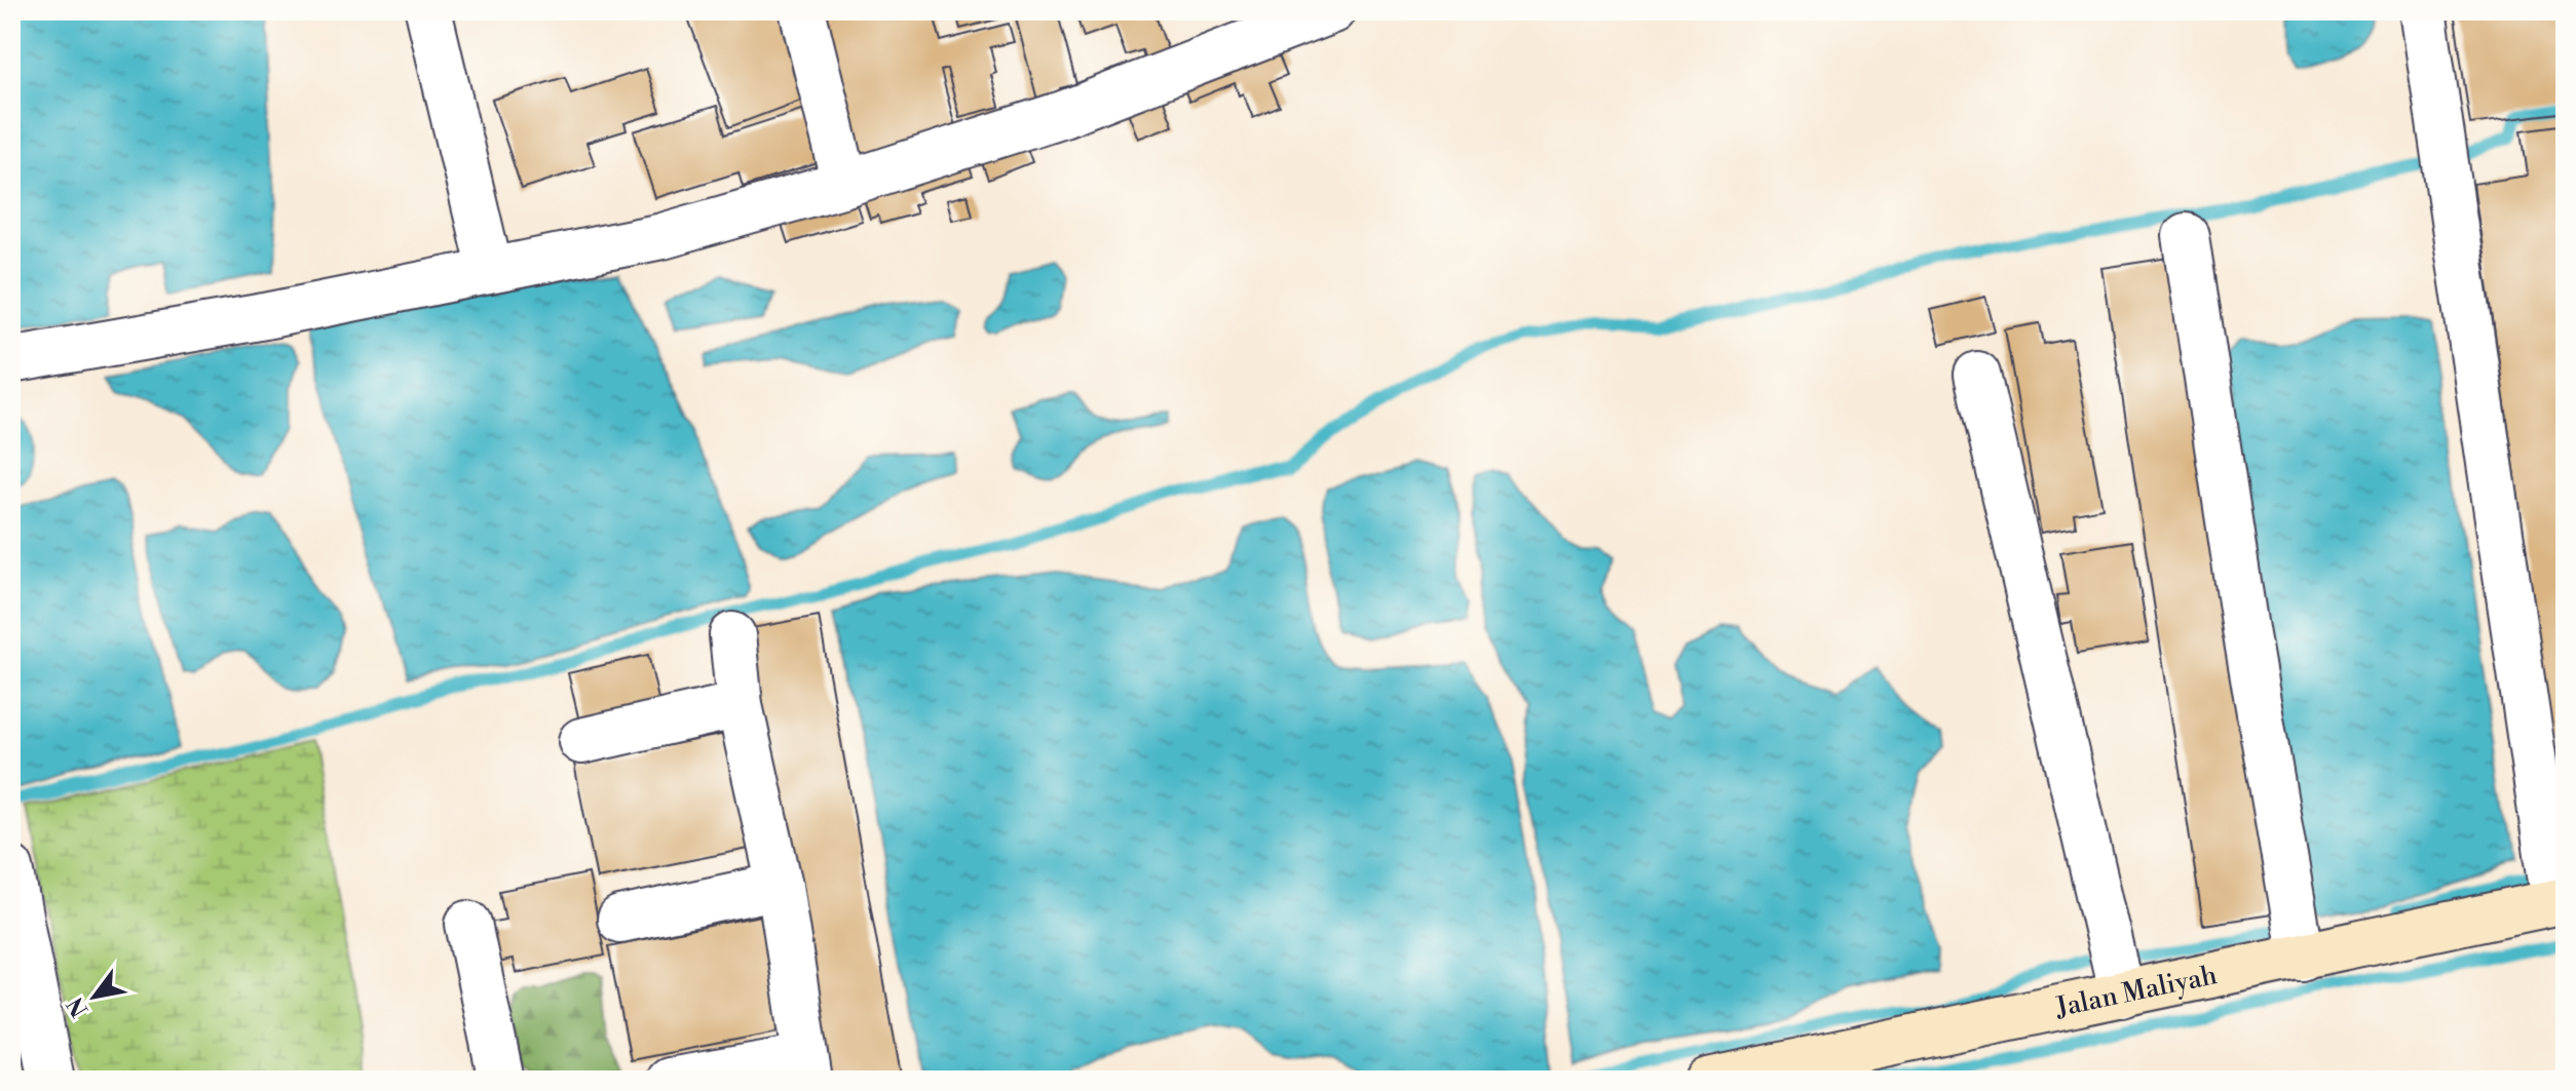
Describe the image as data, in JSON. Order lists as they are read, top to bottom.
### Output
{
  "streets": {
    "street": ["Jalan Maliyah"]
  },
  "north": "bottom left"
}
